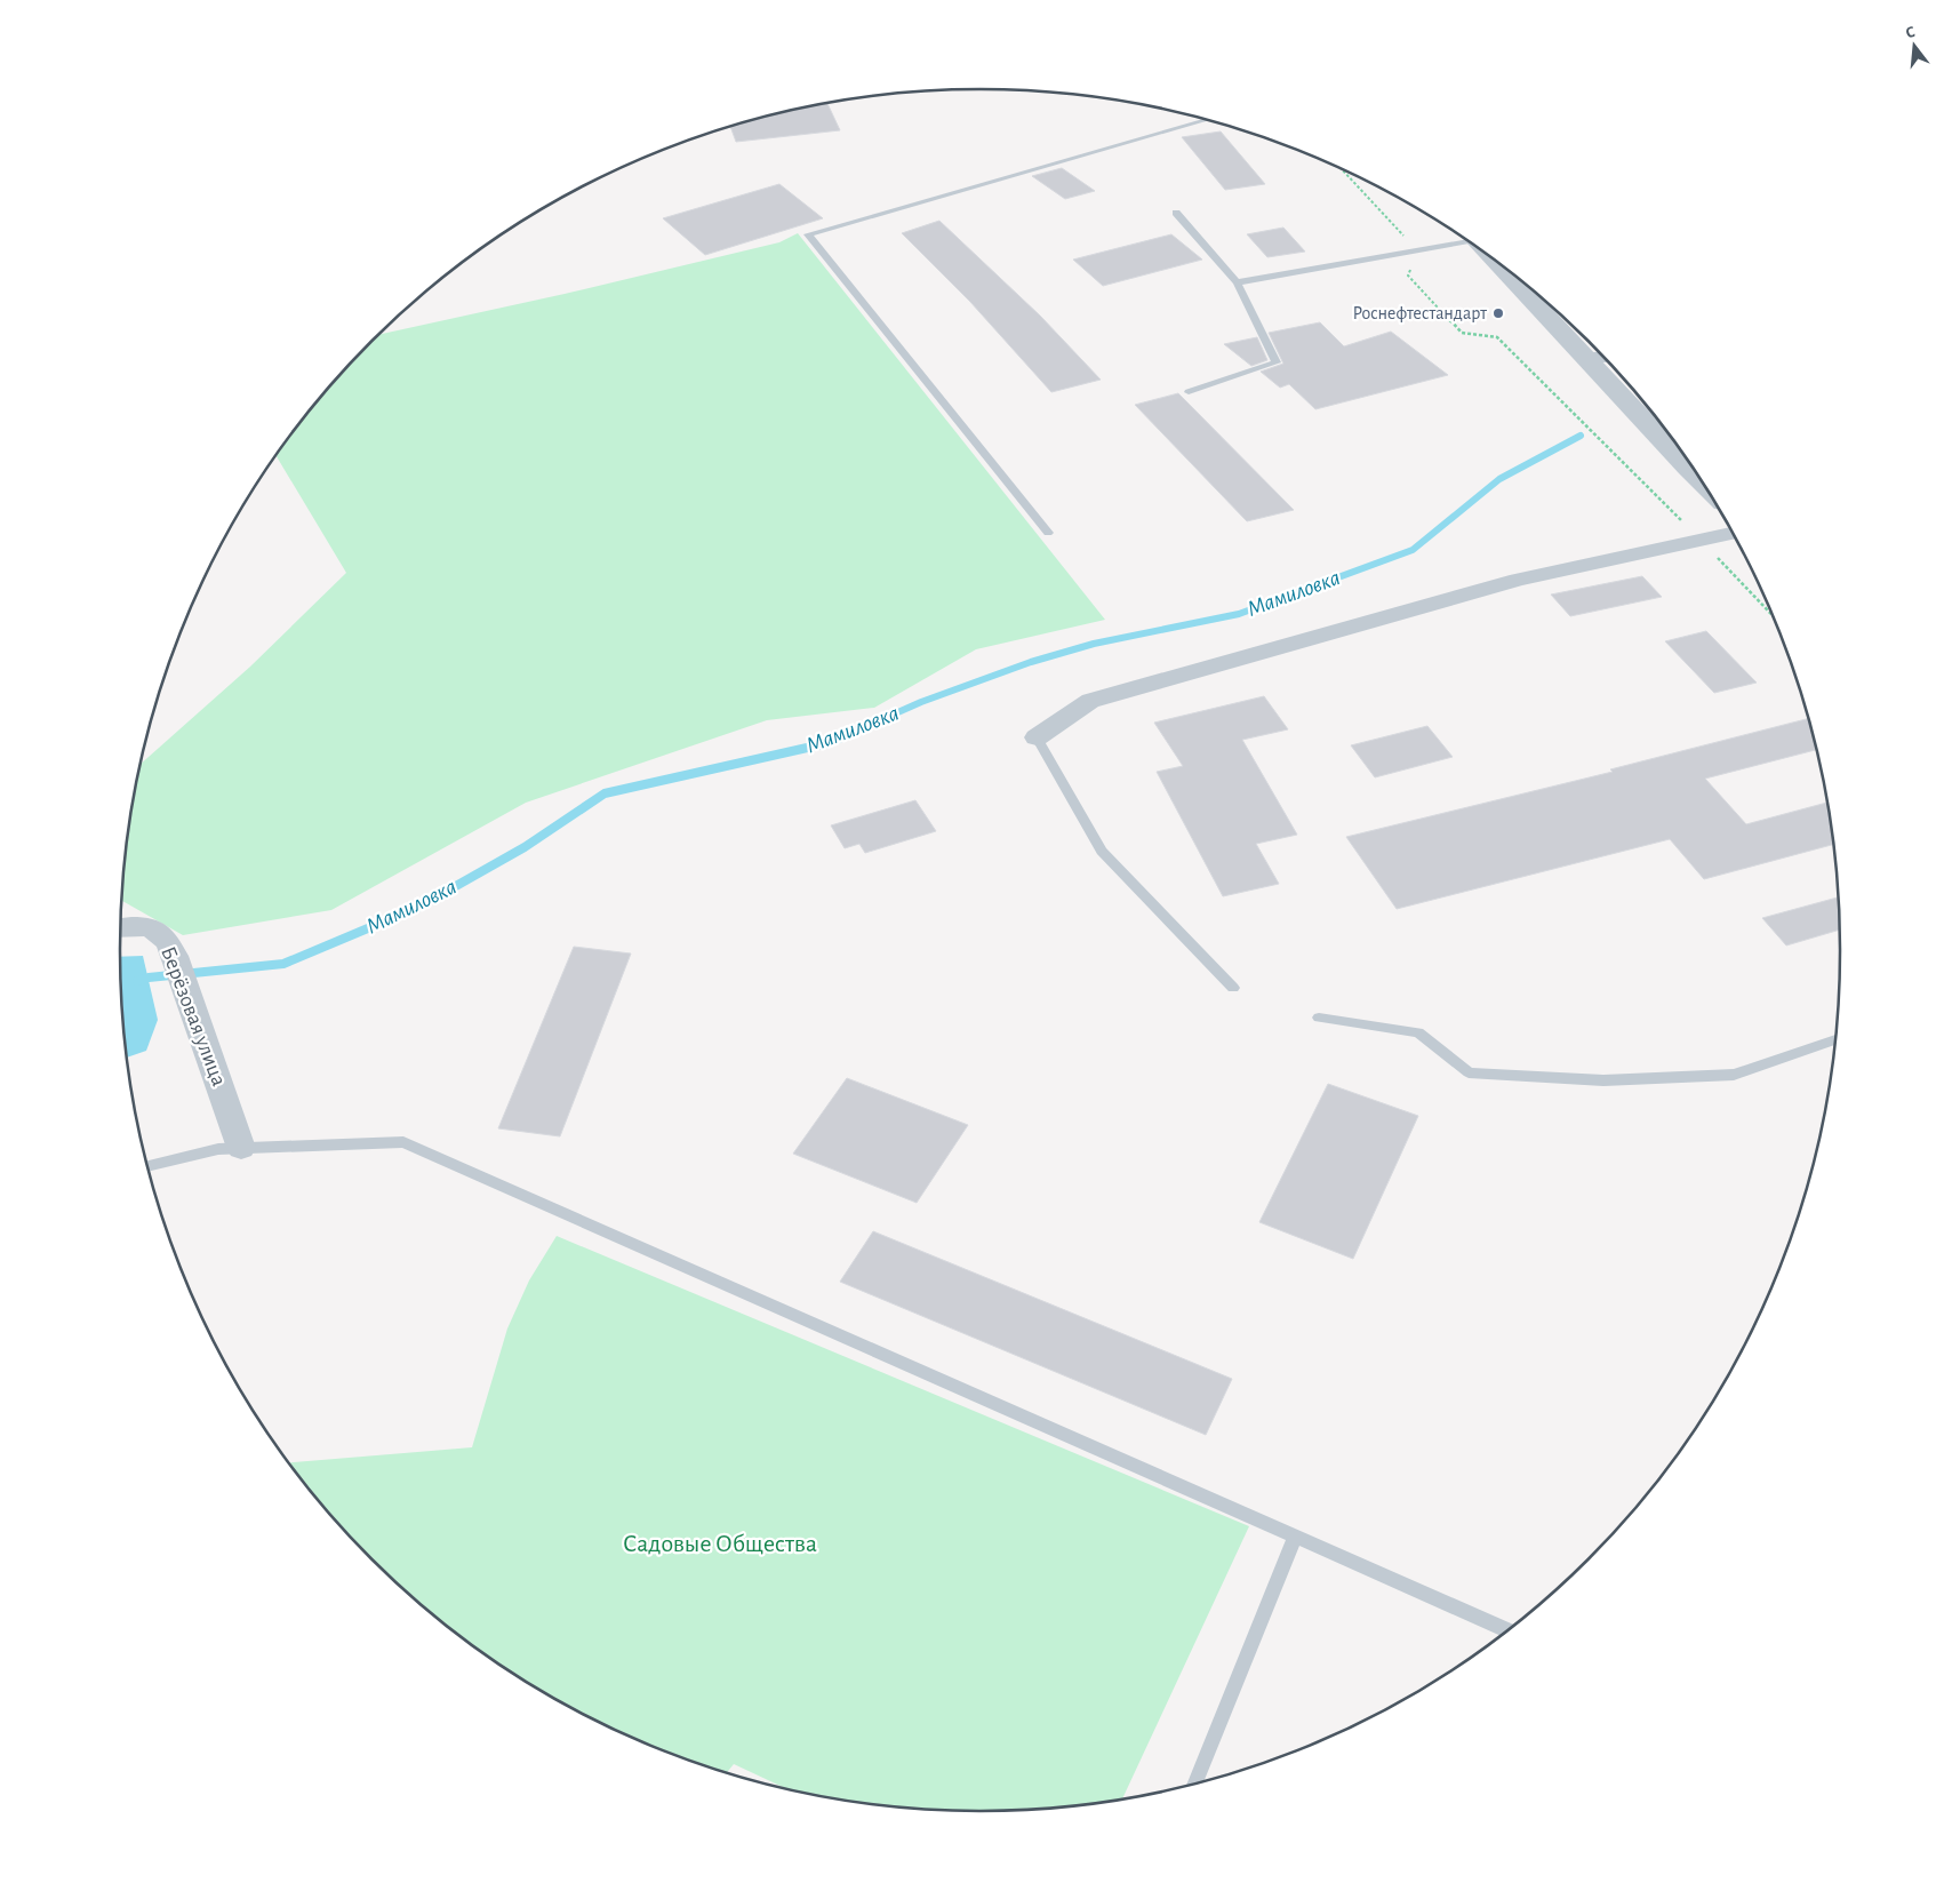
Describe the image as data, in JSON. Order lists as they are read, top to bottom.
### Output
{
  "streets": {
    "street": ["Берёзовая улица"]
  },
  "water": ["Мамиловка"],
  "parks": ["Садовые Общества"],
  "places": ["Роснефтестандарт"],
  "north": "top"
}
